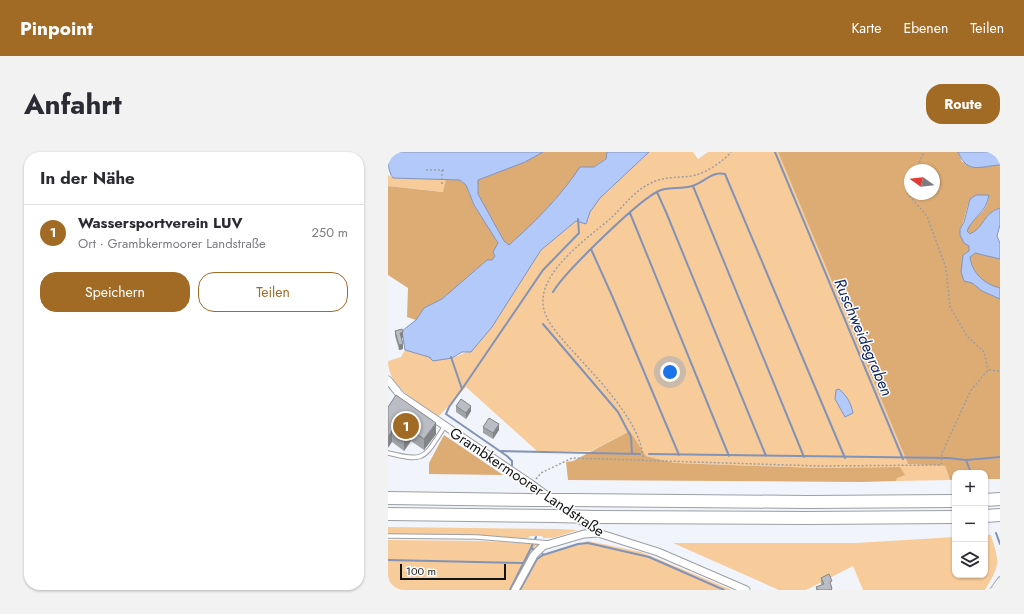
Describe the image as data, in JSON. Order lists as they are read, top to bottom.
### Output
{
  "streets": {
    "street": ["Grambkermoorer Landstraße"]
  },
  "water": ["Ruschweidegraben"],
  "scale_bar": "100 m",
  "north": "left",
  "page": {
    "header": "Pinpoint",
    "nav": ["Karte", "Ebenen", "Teilen"],
    "title": "Anfahrt",
    "buttons": [
      "Route",
      ["Speichern", "Teilen"]
    ],
    "heading": "In der Nähe",
    "list": [
      {
        "mark": "1",
        "name": "Wassersportverein LUV",
        "note": "Ort · Grambkermoorer Landstraße",
        "value": "250 m"
      }
    ],
    "pins": "1",
    "map_buttons": ["+", "−"],
    "scale": "100 m"
  }
}
